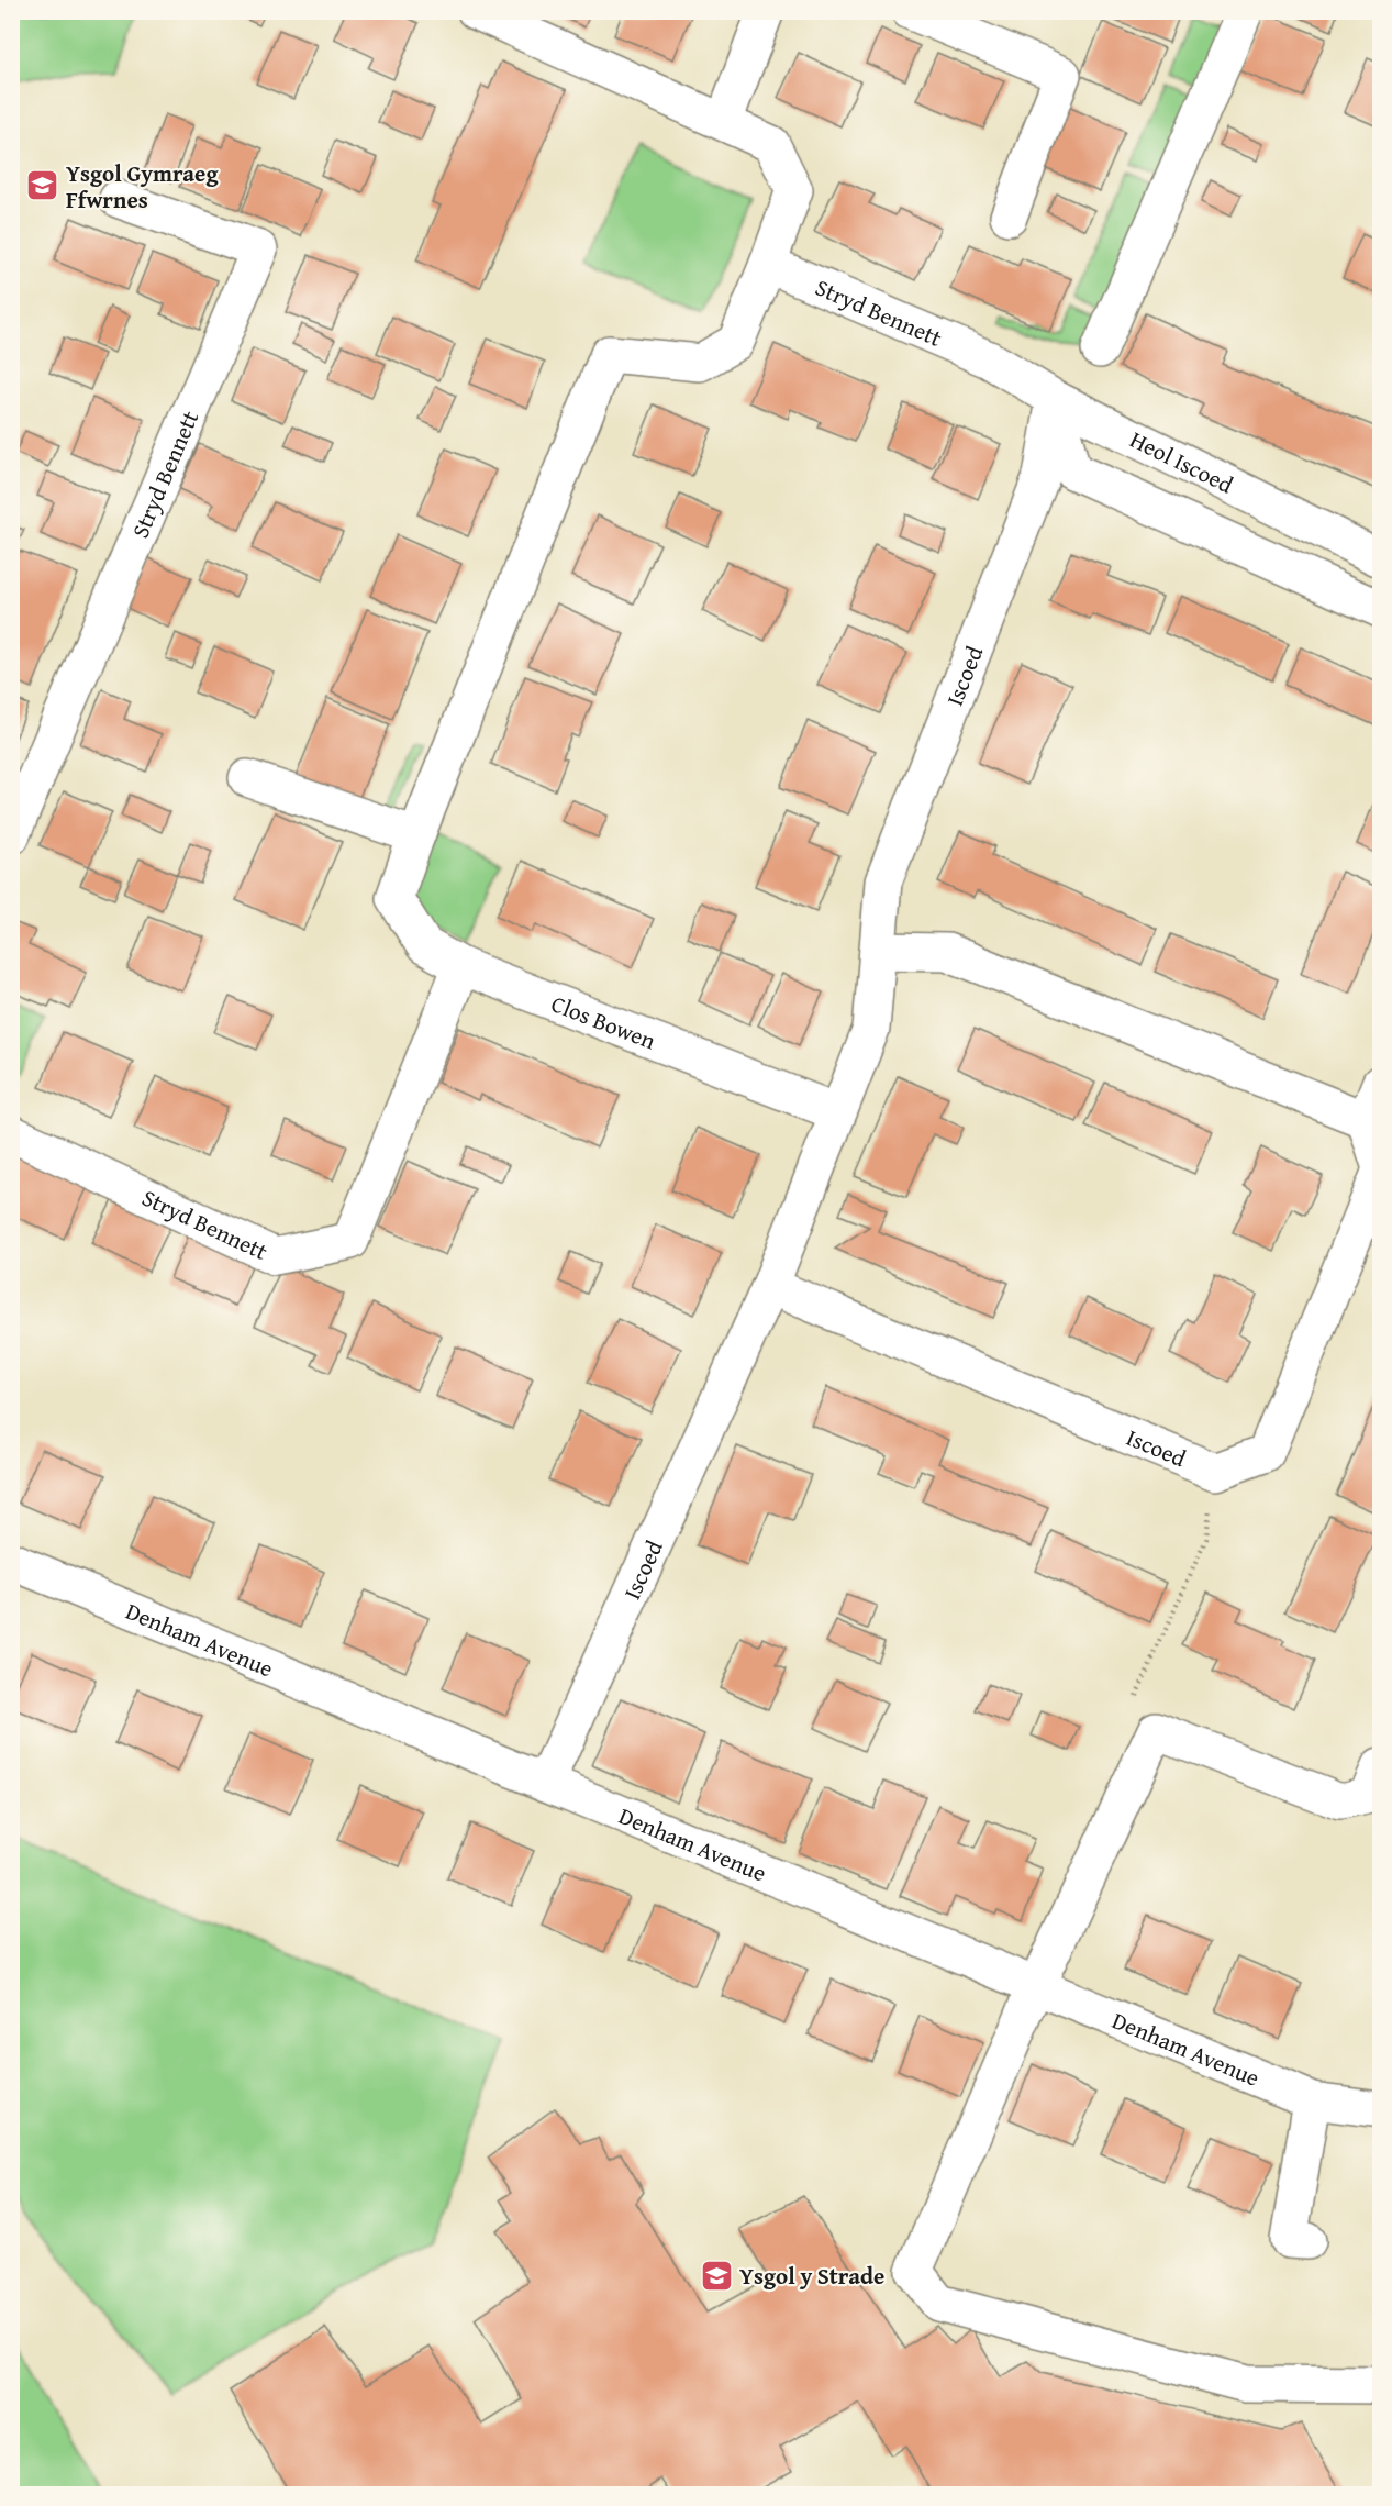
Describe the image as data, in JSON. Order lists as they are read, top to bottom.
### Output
{
  "streets": {
    "street": [
      "Stryd Bennett",
      "Heol Iscoed",
      "Iscoed",
      "Clos Bowen",
      "Denham Avenue"
    ]
  },
  "crossings": [
    ["Stryd Bennett", "Heol Iscoed"],
    ["Stryd Bennett", "Clos Bowen"],
    ["Heol Iscoed", "Iscoed"],
    ["Iscoed", "Clos Bowen"],
    ["Iscoed", "Denham Avenue"]
  ],
  "places": {
    "school or university": ["Ysgol Gymraeg Ffwrnes", "Ysgol y Strade"]
  }
}
